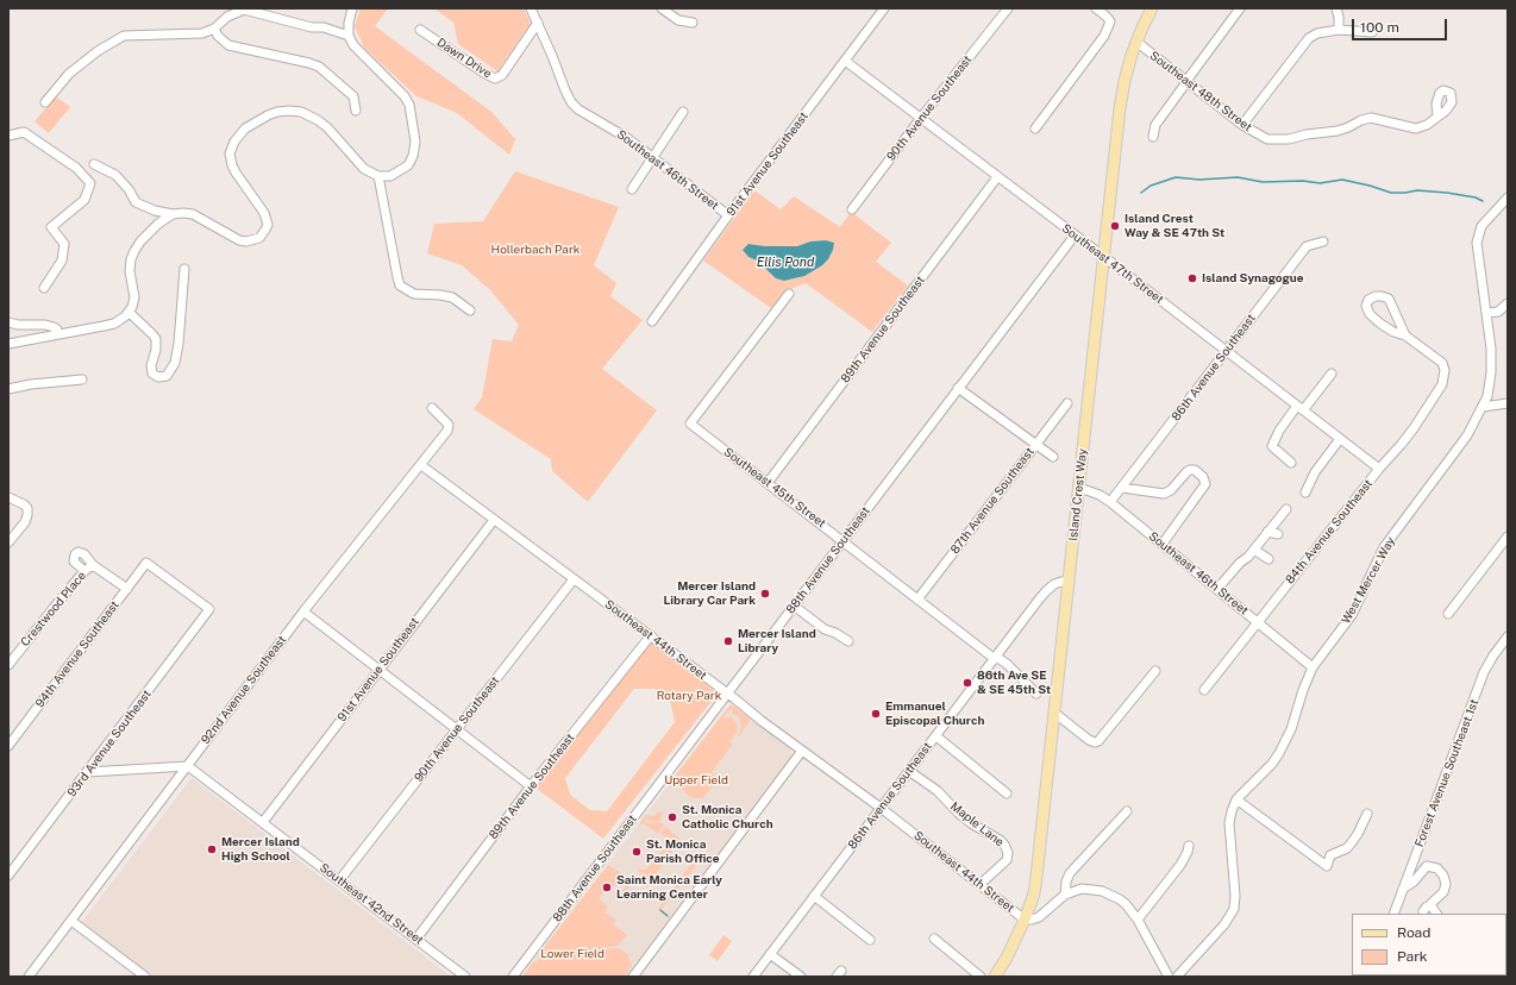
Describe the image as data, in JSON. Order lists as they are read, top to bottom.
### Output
{
  "streets": {
    "main road": ["Island Crest Way"],
    "street": [
      "Dawn Drive",
      "Southeast 48th Street",
      "90th Avenue Southeast",
      "91st Avenue Southeast",
      "Southeast 46th Street",
      "Southeast 47th Street",
      "89th Avenue Southeast",
      "86th Avenue Southeast",
      "Southeast 45th Street",
      "87th Avenue Southeast",
      "84th Avenue Southeast",
      "88th Avenue Southeast",
      "West Mercer Way",
      "Crestwood Place",
      "Southeast 44th Street",
      "94th Avenue Southeast",
      "92nd Avenue Southeast",
      "93rd Avenue Southeast",
      "Forest Avenue Southeast 1st",
      "Maple Lane",
      "Southeast 42nd Street"
    ]
  },
  "crossings": [
    ["Dawn Drive", "Southeast 46th Street"],
    ["Southeast 48th Street", "Island Crest Way"],
    ["90th Avenue Southeast", "Southeast 47th Street"],
    ["90th Avenue Southeast", "Southeast 44th Street"],
    ["90th Avenue Southeast", "Southeast 42nd Street"],
    ["91st Avenue Southeast", "Southeast 46th Street"],
    ["91st Avenue Southeast", "Southeast 47th Street"],
    ["91st Avenue Southeast", "Southeast 44th Street"],
    ["91st Avenue Southeast", "Southeast 42nd Street"],
    ["Southeast 46th Street", "86th Avenue Southeast"],
    ["Southeast 46th Street", "Island Crest Way"],
    ["Southeast 46th Street", "84th Avenue Southeast"],
    ["Southeast 46th Street", "West Mercer Way"],
    ["Southeast 47th Street", "89th Avenue Southeast"],
    ["Southeast 47th Street", "86th Avenue Southeast"],
    ["Southeast 47th Street", "Island Crest Way"],
    ["Southeast 47th Street", "84th Avenue Southeast"],
    ["Southeast 47th Street", "88th Avenue Southeast"],
    ["89th Avenue Southeast", "Southeast 45th Street"],
    ["89th Avenue Southeast", "Southeast 44th Street"],
    ["89th Avenue Southeast", "Southeast 42nd Street"],
    ["86th Avenue Southeast", "Southeast 45th Street"],
    ["86th Avenue Southeast", "Island Crest Way"],
    ["86th Avenue Southeast", "Southeast 44th Street"],
    ["86th Avenue Southeast", "Maple Lane"],
    ["Southeast 45th Street", "87th Avenue Southeast"],
    ["Southeast 45th Street", "88th Avenue Southeast"],
    ["Island Crest Way", "Southeast 44th Street"],
    ["88th Avenue Southeast", "Southeast 44th Street"],
    ["Crestwood Place", "94th Avenue Southeast"],
    ["Southeast 44th Street", "92nd Avenue Southeast"],
    ["Southeast 44th Street", "Maple Lane"],
    ["94th Avenue Southeast", "93rd Avenue Southeast"],
    ["92nd Avenue Southeast", "Southeast 42nd Street"]
  ],
  "water": ["Ellis Pond"],
  "parks": [
    "Hollerbach Park",
    "Rotary Park",
    "Upper Field",
    "Lower Field"
  ],
  "places": [
    "Island Crest Way & SE 47th St",
    "Island Synagogue",
    "Mercer Island Library Car Park",
    "Mercer Island Library",
    "86th Ave SE & SE 45th St",
    "Emmanuel Episcopal Church",
    "St. Monica Catholic Church",
    "Mercer Island High School",
    "St. Monica Parish Office",
    "Saint Monica Early Learning Center"
  ],
  "legend": ["Road", "Park"],
  "scale_bar": "100 m"
}
